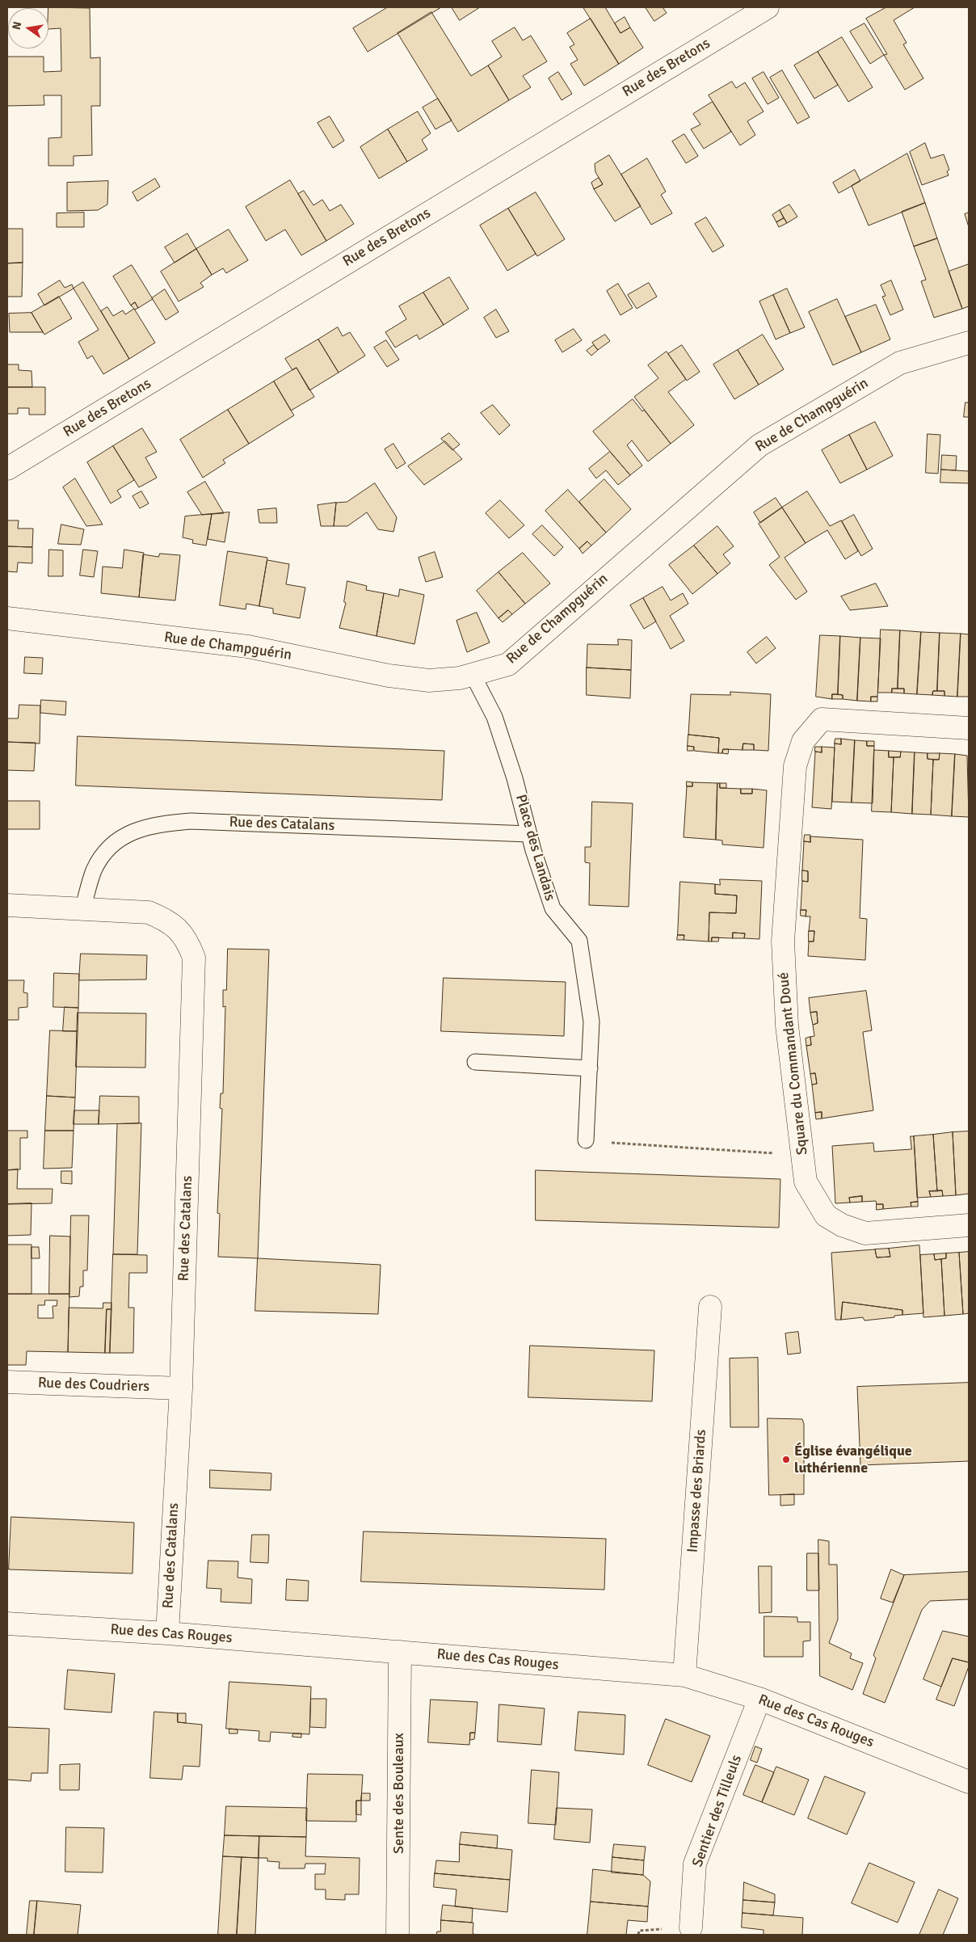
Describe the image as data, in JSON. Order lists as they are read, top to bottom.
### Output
{
  "streets": {
    "street": [
      "Rue des Bretons",
      "Rue de Champguérin",
      "Rue des Catalans",
      "Square du Commandant Doué",
      "Rue des Coudriers",
      "Impasse des Briards",
      "Rue des Cas Rouges",
      "Sente des Bouleaux",
      "Sentier des Tilleuls"
    ],
    "lane": ["Place des Landais"]
  },
  "crossings": [
    ["Rue de Champguérin", "Place des Landais"],
    ["Rue des Catalans", "Place des Landais"],
    ["Rue des Catalans", "Rue des Coudriers"],
    ["Rue des Catalans", "Rue des Cas Rouges"],
    ["Impasse des Briards", "Rue des Cas Rouges"],
    ["Rue des Cas Rouges", "Sente des Bouleaux"],
    ["Rue des Cas Rouges", "Sentier des Tilleuls"]
  ],
  "places": ["Église évangélique luthérienne"],
  "north": "left"
}
